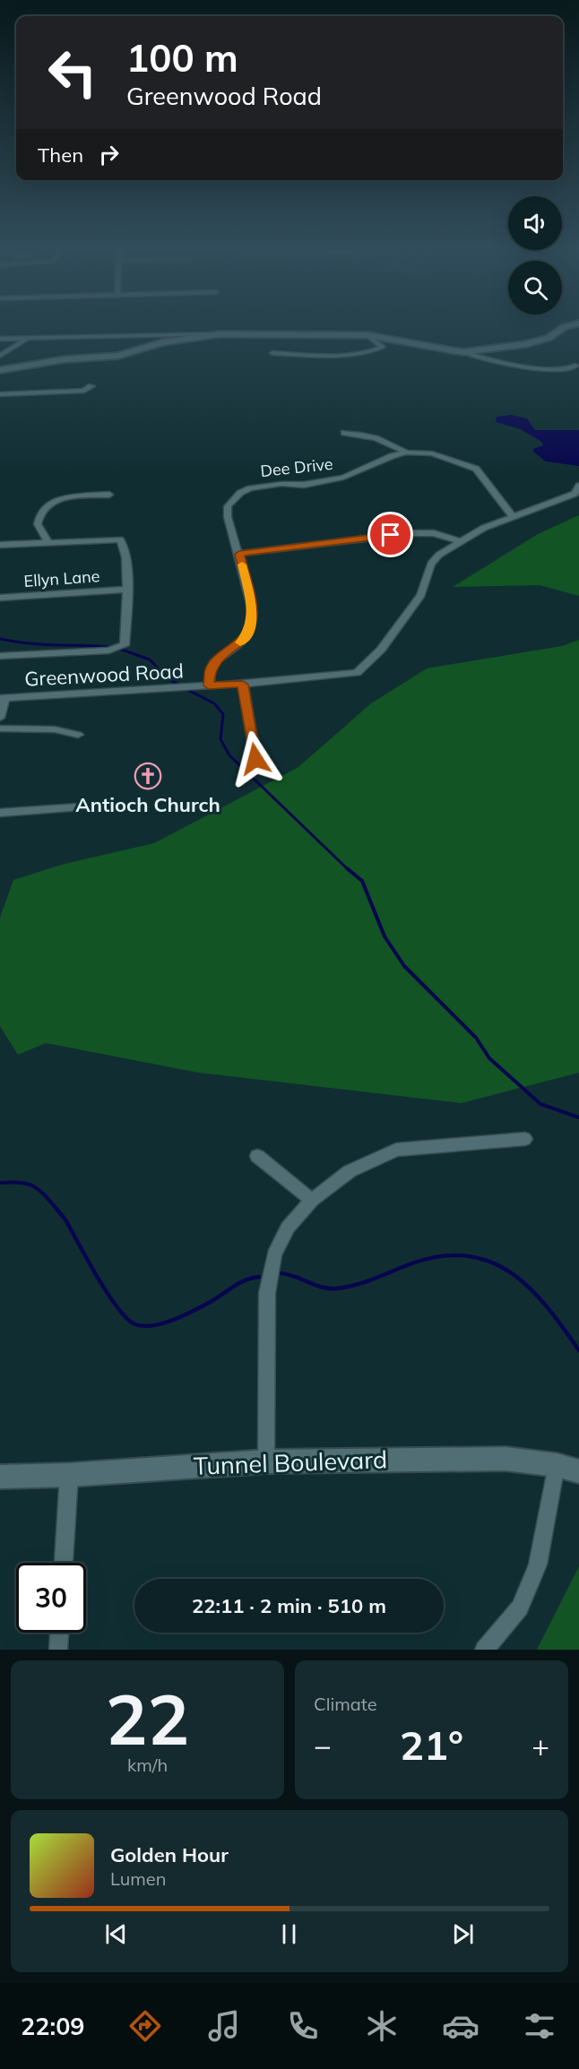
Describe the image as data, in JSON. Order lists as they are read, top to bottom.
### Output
{
  "streets": {
    "street": [
      "Dee Drive",
      "Ellyn Lane",
      "Greenwood Road",
      "Tunnel Boulevard"
    ]
  },
  "crossings": [
    ["Dee Drive", "Greenwood Road"]
  ],
  "places": {
    "church": ["Antioch Church"]
  },
  "page": {
    "turn": ["100 m", "Greenwood Road"],
    "then": "Then",
    "limit": "30",
    "trip": "22:11 · 2 min · 510 m",
    "tile": [
      ["22", "km/h"],
      "Climate"
    ],
    "heat": ["−", "21°", "+"],
    "song": ["Golden Hour", "Lumen"],
    "tabs": "22:09"
  }
}
